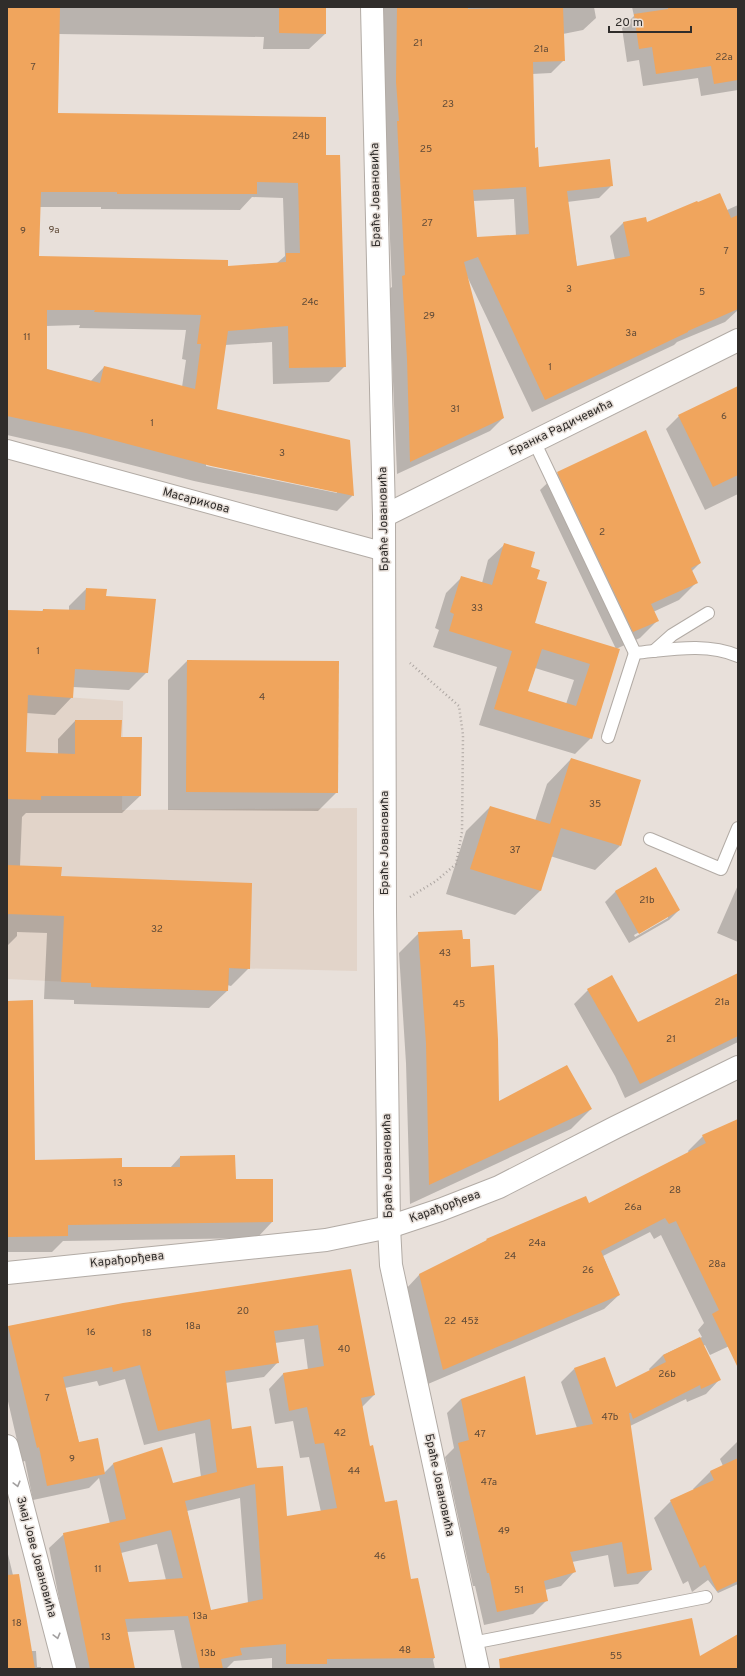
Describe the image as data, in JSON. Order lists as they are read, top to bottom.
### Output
{
  "streets": {
    "street": [
      "Браће Јовановића",
      "Бранка Радичевића",
      "Масарикова",
      "Карађорђева",
      "Змај Јове Јовановића"
    ]
  },
  "crossings": [
    ["Браће Јовановића", "Бранка Радичевића"],
    ["Браће Јовановића", "Масарикова"],
    ["Браће Јовановића", "Карађорђева"]
  ],
  "one_way": ["Змај Јове Јовановића"],
  "house_numbers": [
    "21",
    "21a",
    "22a",
    "7",
    "23",
    "24b",
    "25",
    "27",
    "9a",
    "9",
    "7",
    "3",
    "5",
    "24c",
    "29",
    "3a",
    "11",
    "1",
    "31",
    "6",
    "1",
    "3",
    "2",
    "33",
    "1",
    "4",
    "35",
    "37",
    "21b",
    "32",
    "43",
    "21a",
    "45",
    "21",
    "13",
    "28",
    "26a",
    "24a",
    "24",
    "28a",
    "26",
    "20",
    "22",
    "45ž",
    "18a",
    "16",
    "18",
    "40",
    "26b",
    "7",
    "47b",
    "42",
    "47",
    "9",
    "44",
    "47a",
    "49",
    "46",
    "11",
    "51",
    "13a",
    "18",
    "13",
    "48",
    "13b",
    "55"
  ],
  "scale_bar": "20 m"
}
